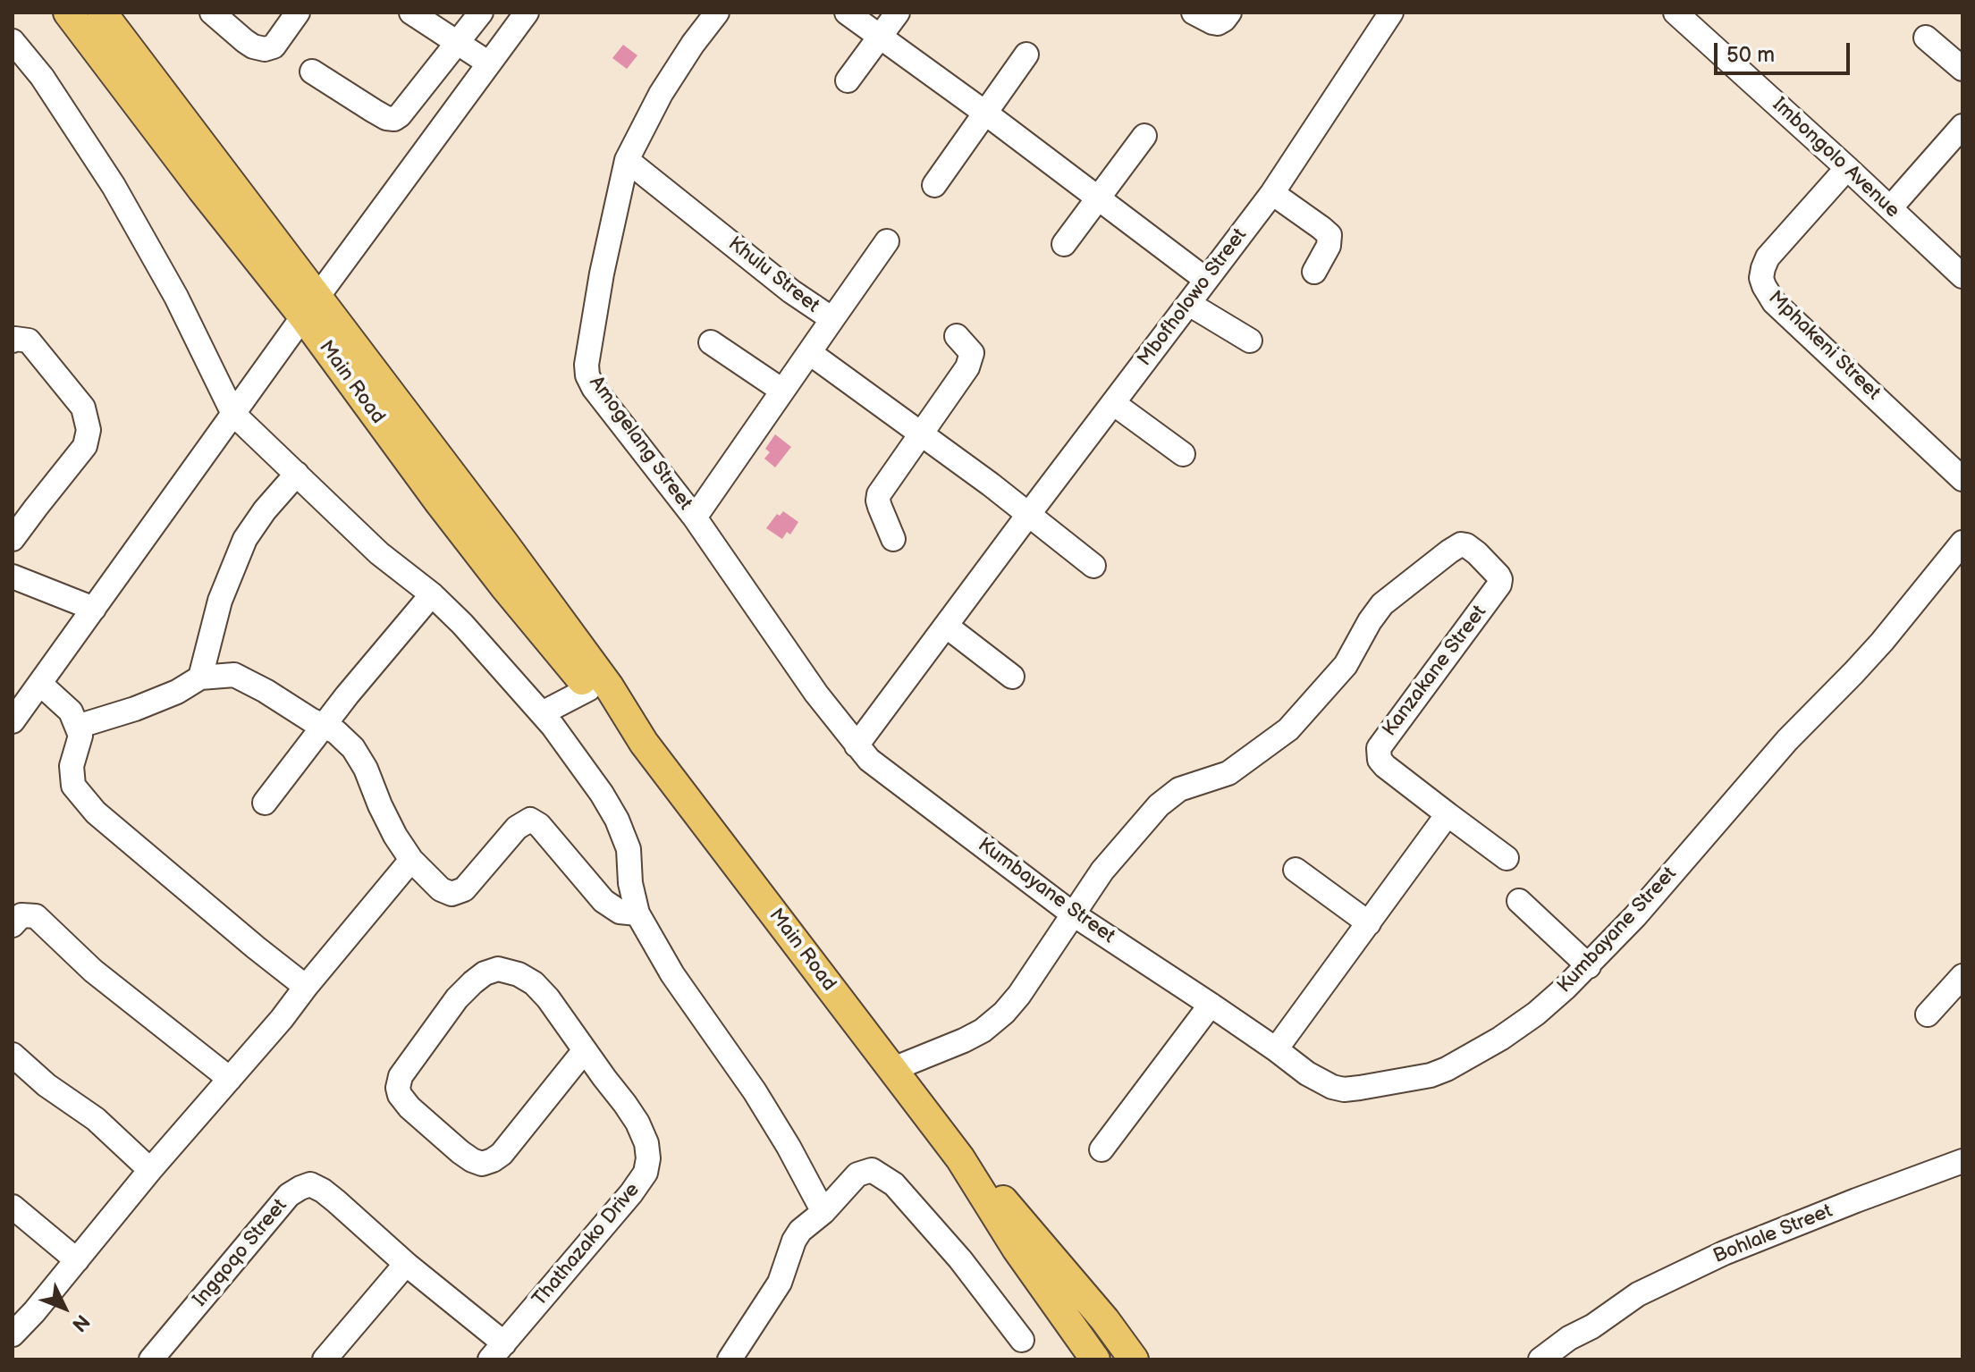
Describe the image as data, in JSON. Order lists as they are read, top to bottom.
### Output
{
  "streets": {
    "main road": ["Main Road"],
    "street": [
      "Imbongolo Avenue",
      "Khulu Street",
      "Mbofholowo Street",
      "Mphakeni Street",
      "Amogelang Street",
      "Kanzakane Street",
      "Kumbayane Street",
      "Bohlale Street",
      "Thathazako Drive",
      "Ingqoqo Street"
    ]
  },
  "crossings": [
    ["Imbongolo Avenue", "Mphakeni Street"],
    ["Khulu Street", "Amogelang Street"],
    ["Mbofholowo Street", "Amogelang Street"],
    ["Amogelang Street", "Kumbayane Street"],
    ["Kanzakane Street", "Kumbayane Street"],
    ["Thathazako Drive", "Ingqoqo Street"]
  ],
  "scale_bar": "50 m",
  "north": "bottom right"
}
